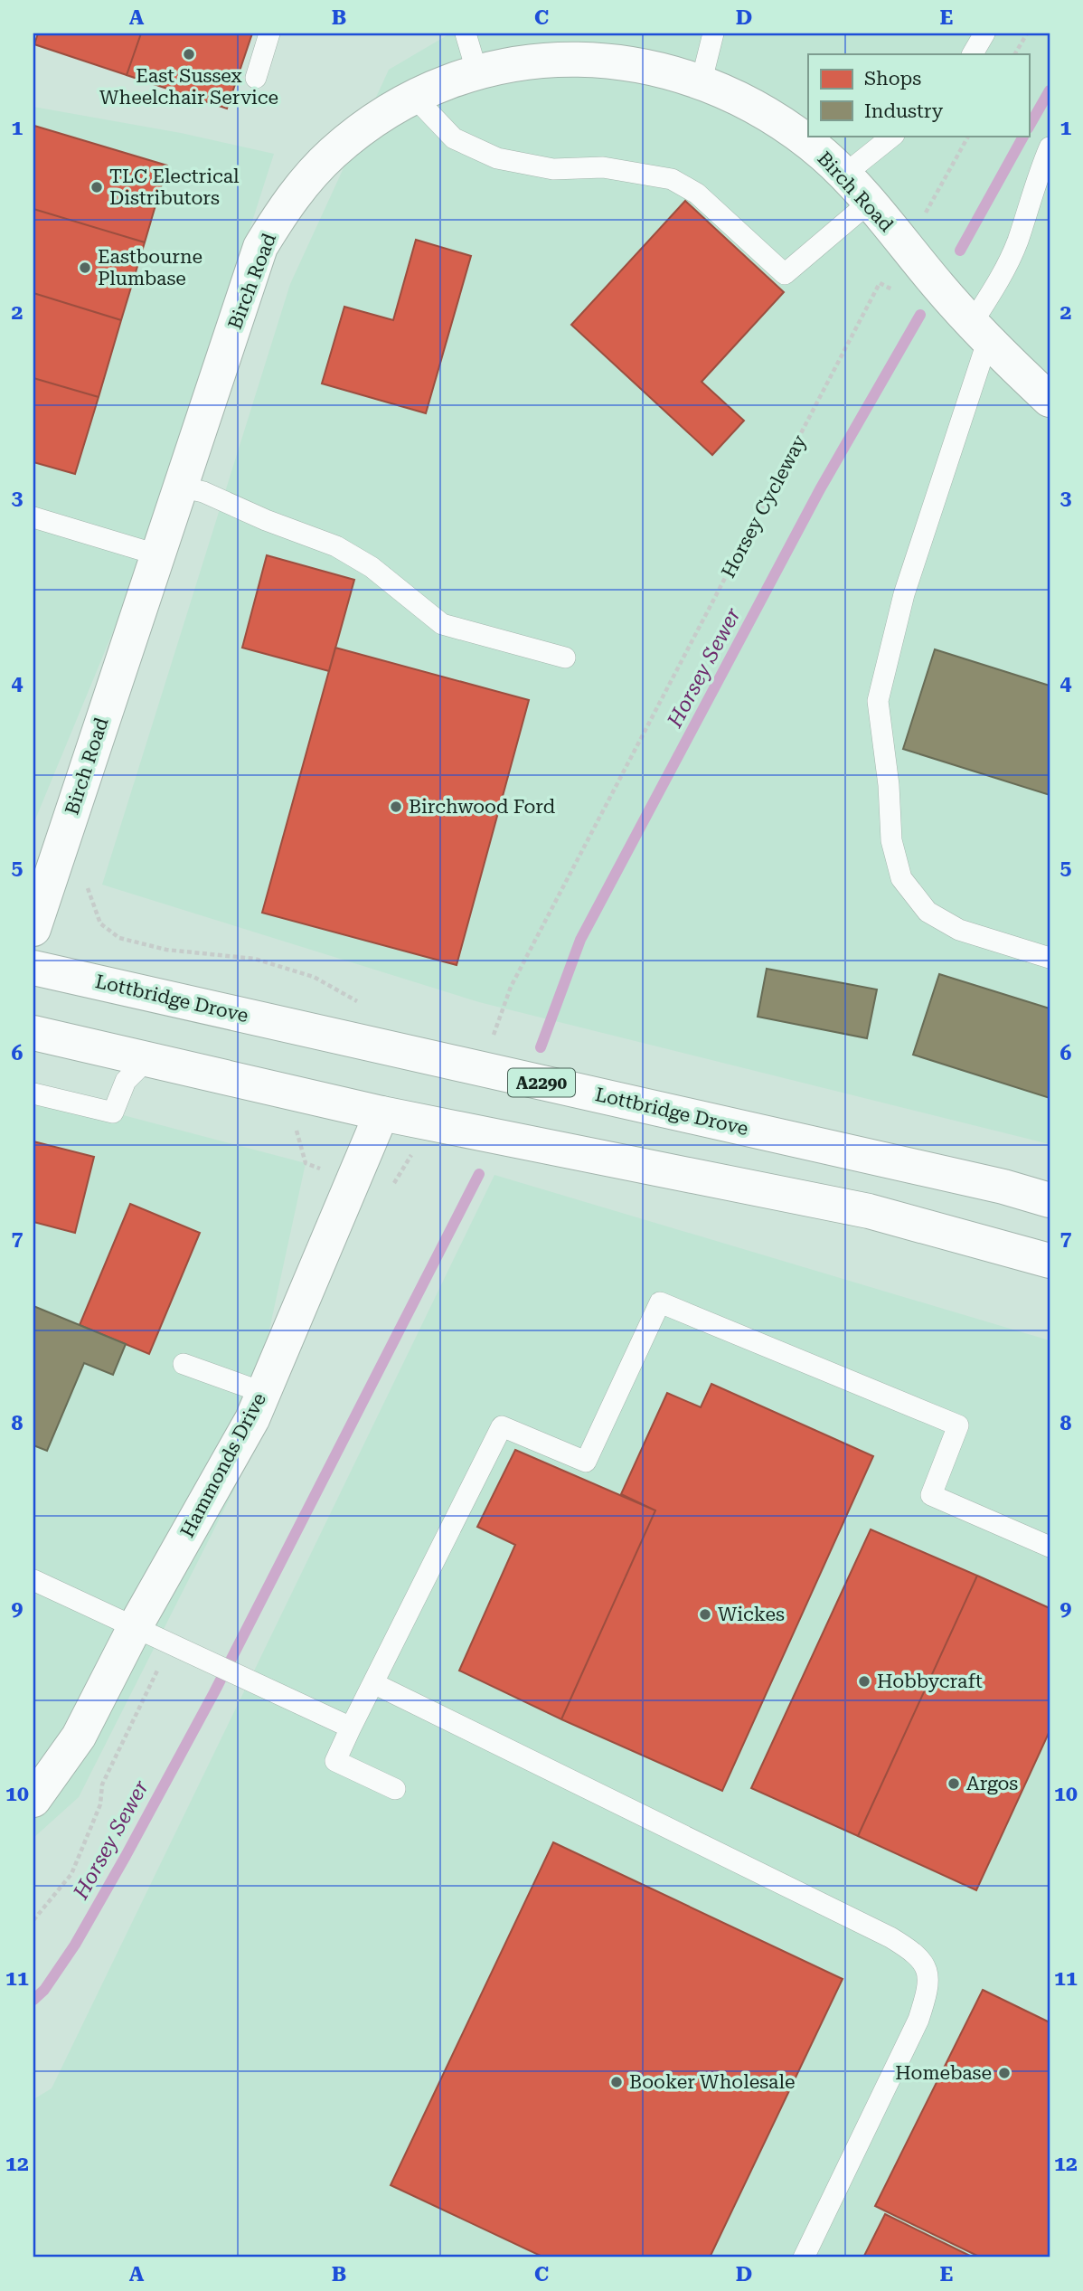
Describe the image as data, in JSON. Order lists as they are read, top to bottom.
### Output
{
  "streets": {
    "street": [
      "Birch Road",
      "Lottbridge Drove",
      "A2290",
      "Hammonds Drive"
    ],
    "path": ["Horsey Cycleway"]
  },
  "crossings": [
    ["Birch Road", "Horsey Cycleway"]
  ],
  "water": ["Horsey Sewer"],
  "places": [
    "East Sussex Wheelchair Service",
    "TLC Electrical Distributors",
    "Eastbourne Plumbase",
    "Birchwood Ford",
    "Wickes",
    "Hobbycraft",
    "Argos",
    "Homebase",
    "Booker Wholesale"
  ],
  "legend": ["Shops", "Industry"],
  "grid": {
    "columns": [
      "A",
      "B",
      "C",
      "D",
      "E"
    ],
    "rows": [
      "1",
      "2",
      "3",
      "4",
      "5",
      "6",
      "7",
      "8",
      "9",
      "10",
      "11",
      "12"
    ]
  }
}
